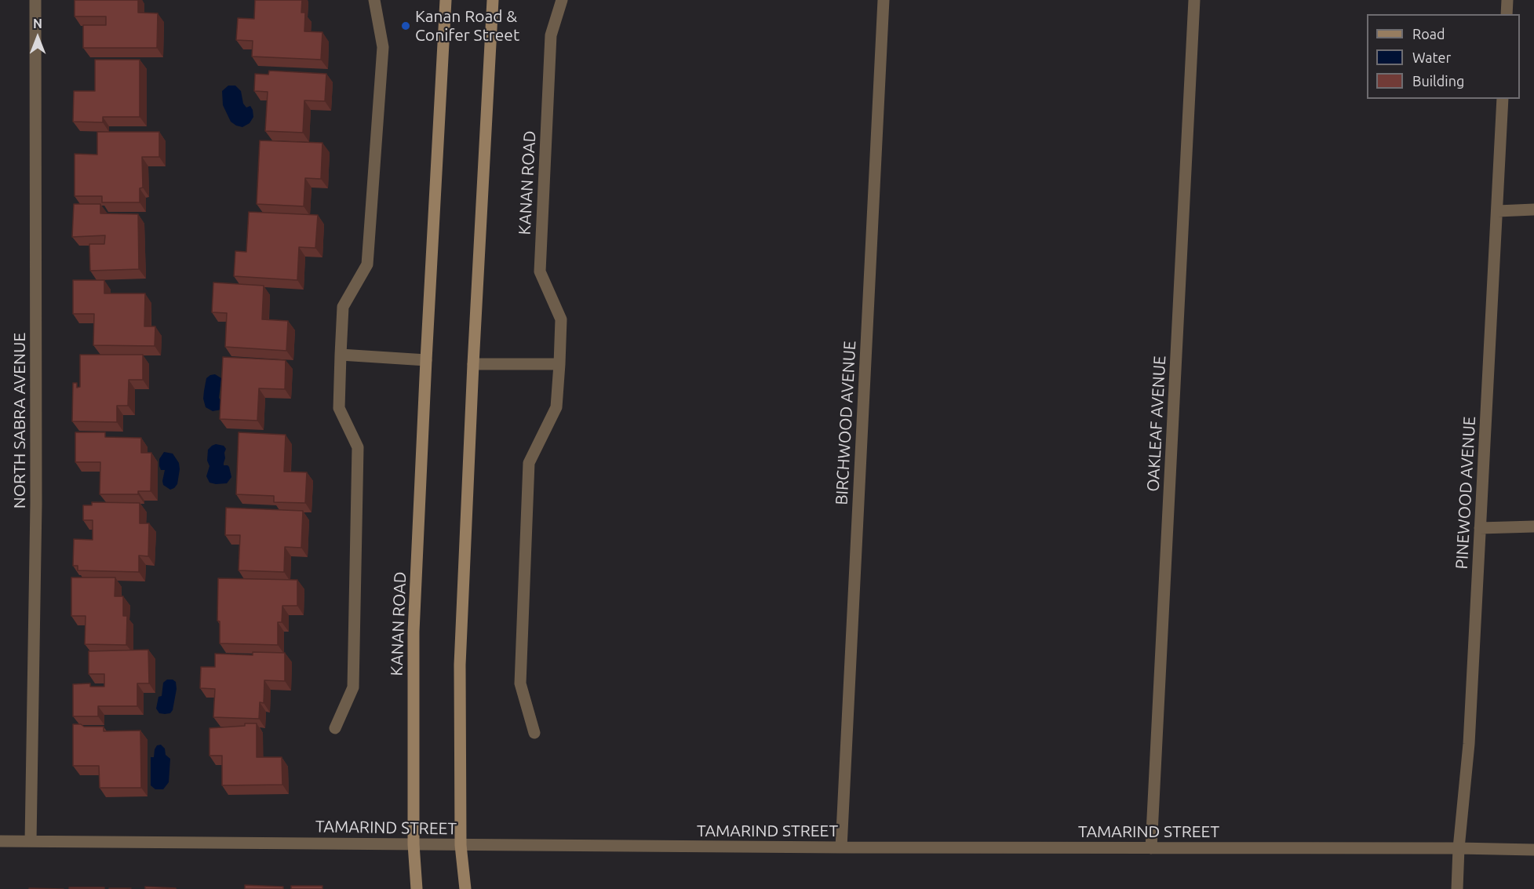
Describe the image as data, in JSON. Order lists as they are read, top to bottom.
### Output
{
  "streets": {
    "main road": ["KANAN ROAD"],
    "street": [
      "NORTH SABRA AVENUE",
      "BIRCHWOOD AVENUE",
      "OAKLEAF AVENUE",
      "PINEWOOD AVENUE",
      "TAMARIND STREET"
    ]
  },
  "crossings": [
    ["KANAN ROAD", "TAMARIND STREET"],
    ["NORTH SABRA AVENUE", "TAMARIND STREET"],
    ["BIRCHWOOD AVENUE", "TAMARIND STREET"],
    ["OAKLEAF AVENUE", "TAMARIND STREET"],
    ["PINEWOOD AVENUE", "TAMARIND STREET"]
  ],
  "places": ["Kanan Road & Conifer Street"],
  "legend": ["Road", "Water", "Building"],
  "north": "top"
}
